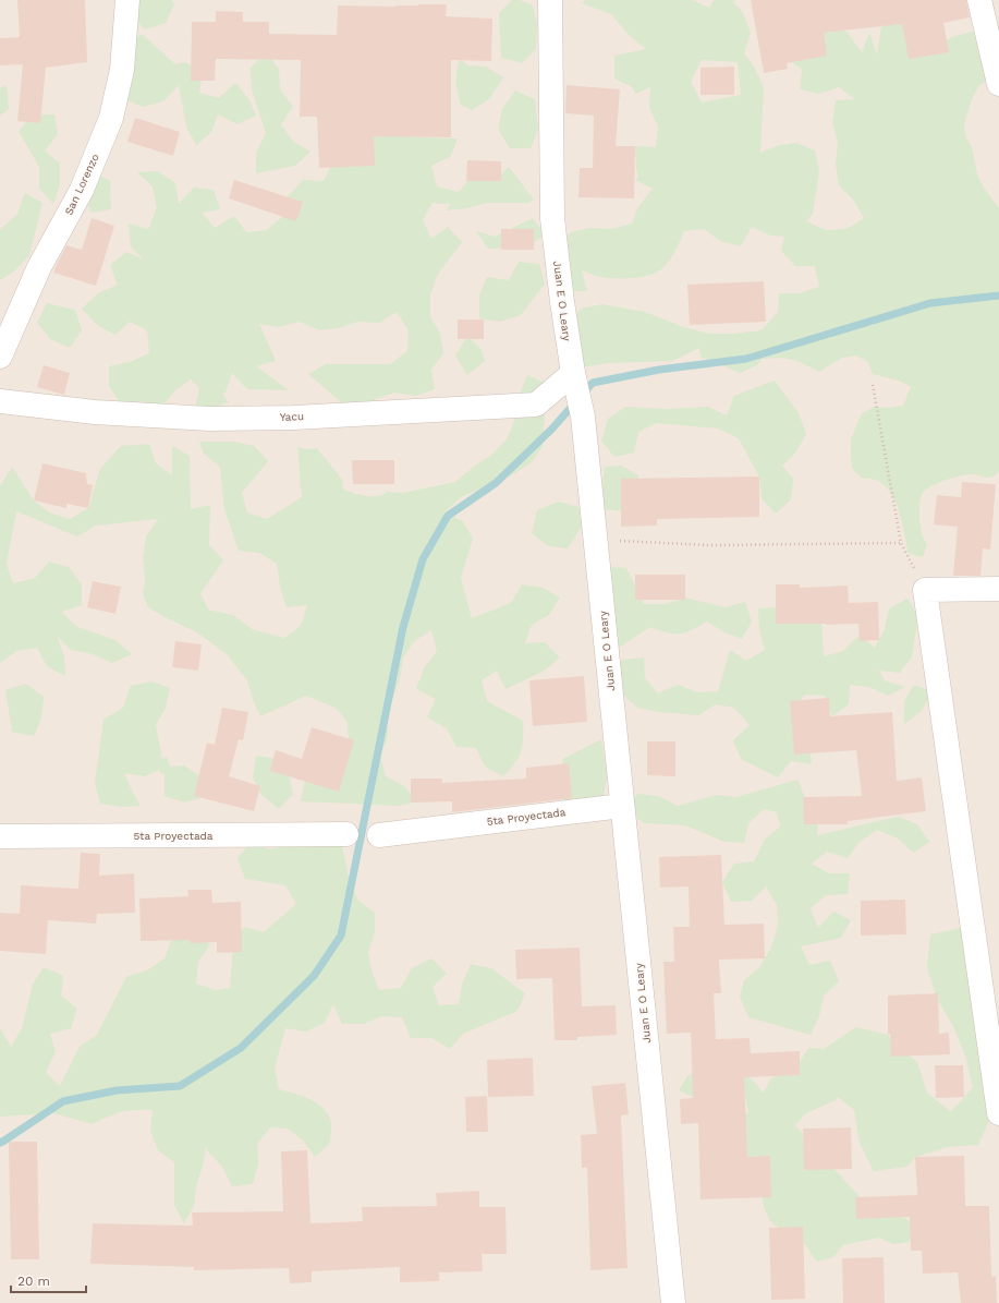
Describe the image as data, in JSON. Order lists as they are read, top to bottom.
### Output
{
  "streets": {
    "street": [
      "San Lorenzo",
      "Juan E O Leary",
      "Yacu",
      "5ta Proyectada"
    ]
  },
  "crossings": [
    ["Juan E O Leary", "Yacu"],
    ["Juan E O Leary", "5ta Proyectada"]
  ],
  "scale_bar": "20 m"
}
